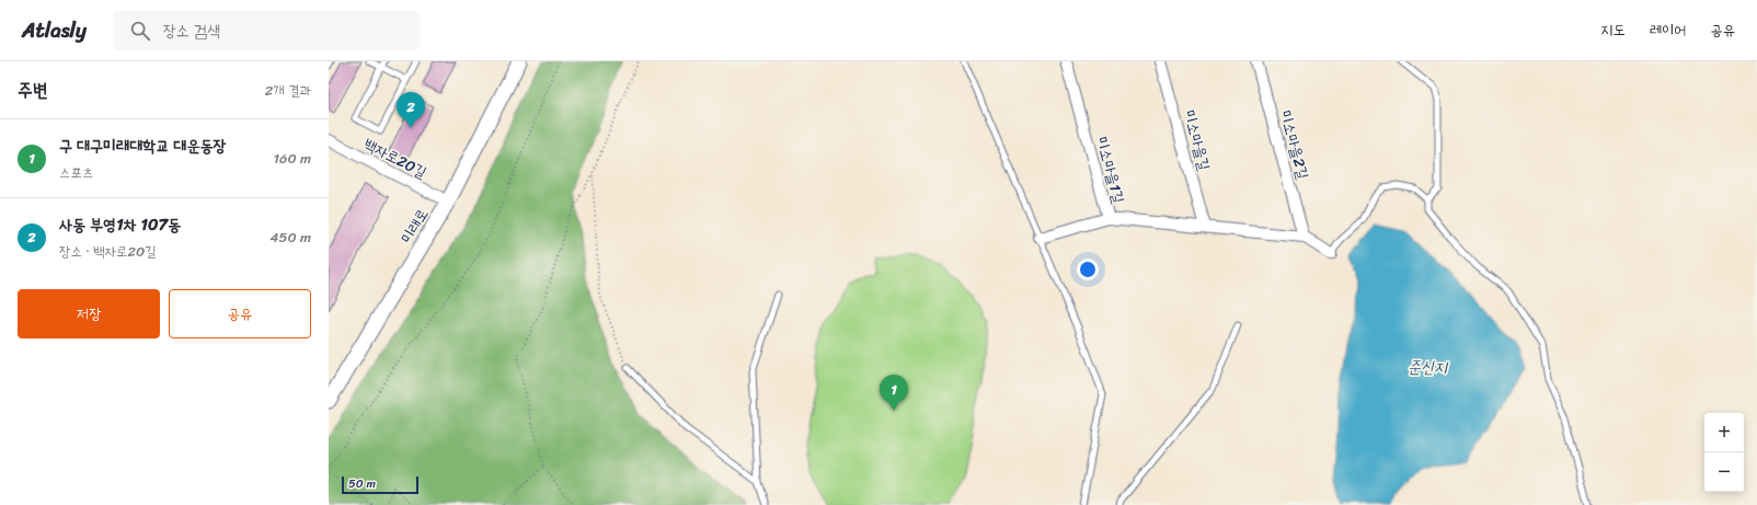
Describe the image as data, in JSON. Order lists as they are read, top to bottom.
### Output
{
  "streets": {
    "street": [
      "미소마을길",
      "미소마을2길",
      "백자로20길",
      "미소마을1길",
      "미래로"
    ]
  },
  "crossings": [
    ["미소마을길", "미소마을1길"],
    ["미소마을2길", "미소마을1길"],
    ["백자로20길", "미래로"]
  ],
  "water": ["준신지"],
  "scale_bar": "50 m",
  "page": {
    "header": "Atlasly",
    "search": "장소 검색",
    "nav": ["지도", "레이어", "공유"],
    "heading": ["주변", "2개 결과"],
    "pins": ["2", "1"],
    "list": [
      {
        "mark": "1",
        "name": "구 대구미래대학교 대운동장",
        "note": "스포츠",
        "value": "160 m"
      },
      {
        "mark": "2",
        "name": "사동 부영1차 107동",
        "note": "장소 · 백자로20길",
        "value": "450 m"
      }
    ],
    "buttons": ["저장", "공유"],
    "map_buttons": ["+", "−"],
    "scale": "50 m"
  }
}
